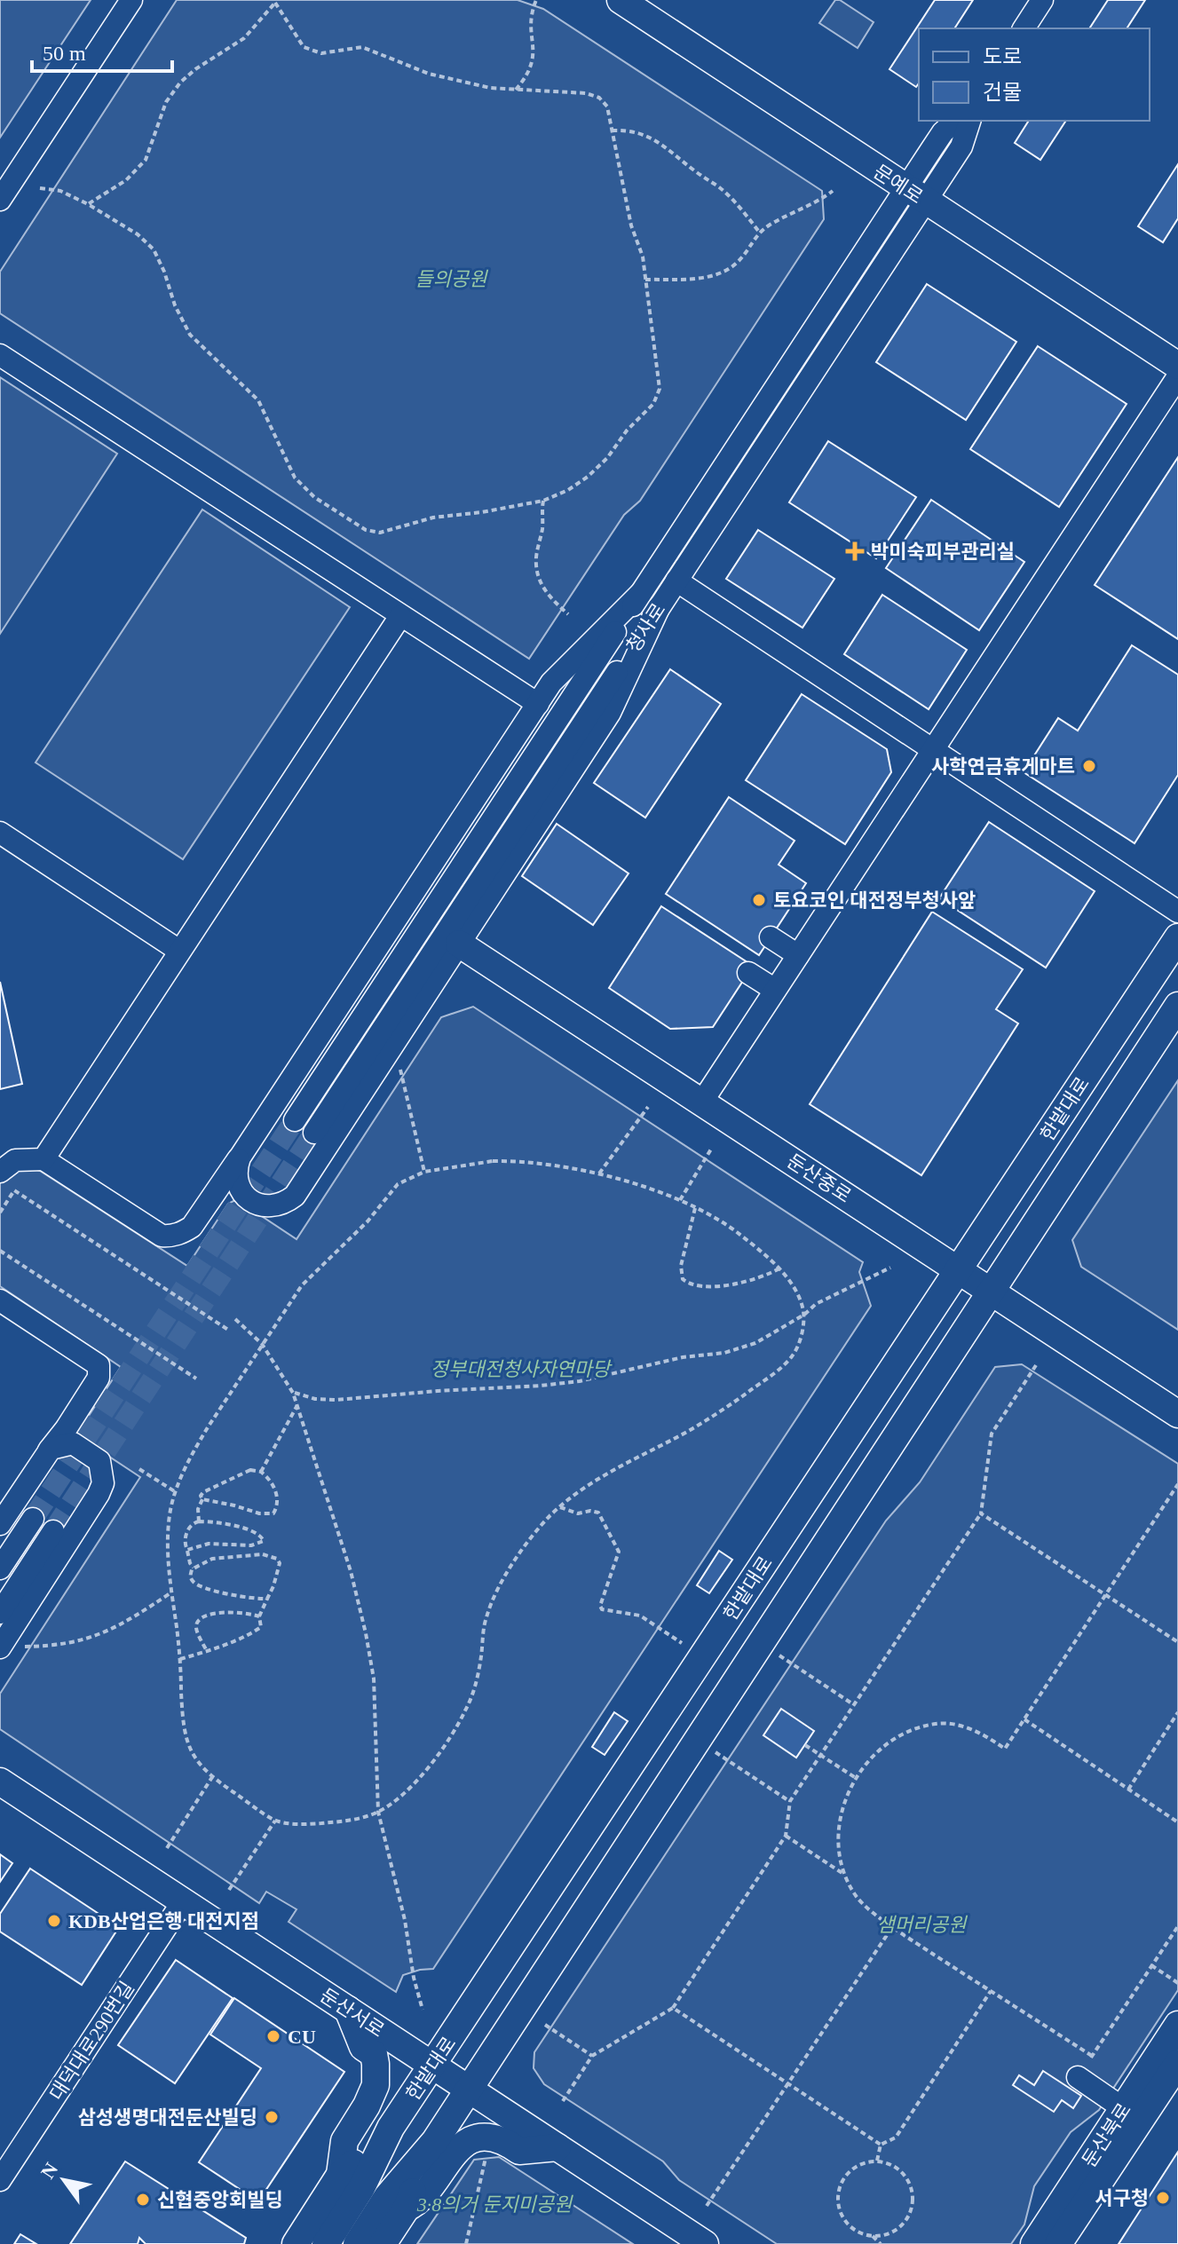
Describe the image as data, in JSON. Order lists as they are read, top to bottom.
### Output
{
  "streets": {
    "main road": [
      "문예로",
      "한밭대로",
      "둔산중로",
      "둔산서로",
      "둔산북로"
    ],
    "street": ["청사로", "대덕대로290번길"]
  },
  "crossings": [
    ["문예로", "청사로"],
    ["한밭대로", "둔산중로"],
    ["한밭대로", "둔산서로"],
    ["둔산서로", "대덕대로290번길"]
  ],
  "parks": [
    "들의공원",
    "정부대전청사자연마당",
    "샘머리공원",
    "3·8의거 둔지미공원"
  ],
  "places": {
    "health": ["박미숙피부관리실"],
    "other": [
      "사학연금휴게마트",
      "토요코인 대전정부청사앞",
      "KDB산업은행 대전지점",
      "CU",
      "삼성생명대전둔산빌딩",
      "서구청",
      "신협중앙회빌딩"
    ]
  },
  "legend": ["도로", "건물"],
  "scale_bar": "50 m",
  "north": "top left"
}
